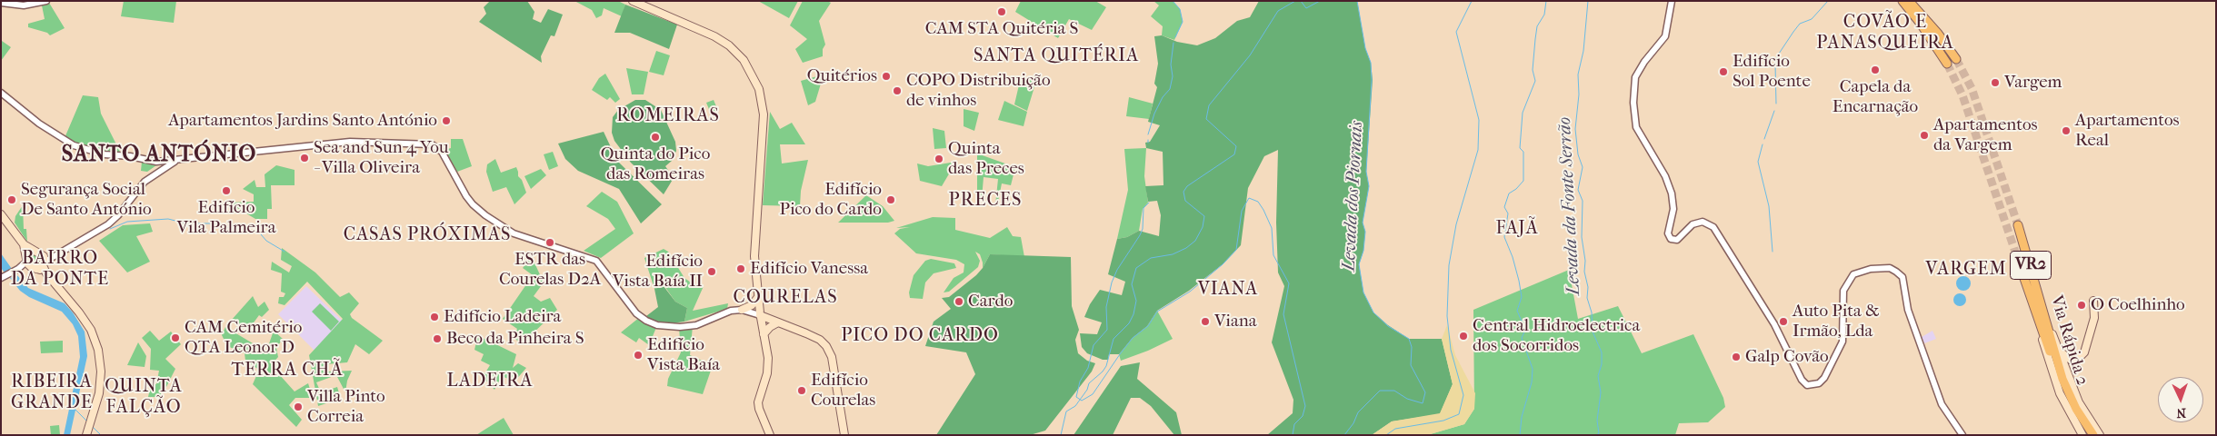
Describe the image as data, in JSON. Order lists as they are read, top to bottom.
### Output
{
  "streets": {
    "highway": ["VR2", "Via Rápida 2"]
  },
  "districts": [
    "COVÃO E PANASQUEIRA",
    "SANTA QUITÉRIA",
    "ROMEIRAS",
    "SANTO ANTÓNIO",
    "PRECES",
    "FAJÃ",
    "CASAS PRÓXIMAS",
    "BAIRRO DA PONTE",
    "VARGEM",
    "VIANA",
    "COURELAS",
    "PICO DO CARDO",
    "TERRA CHÃ",
    "LADEIRA",
    "RIBEIRA GRANDE",
    "QUINTA FALÇÃO"
  ],
  "water": ["Levada dos Piornais", "Levada da Fonte Serrão"],
  "places": [
    "CAM STA Quitéria S",
    "Capela da Encarnação",
    "Edifício Sol Poente",
    "Quitérios",
    "Vargem",
    "COPO Distribuição de vinhos",
    "Apartamentos Jardins Santo António",
    "Apartamentos Real",
    "Apartamentos da Vargem",
    "Quinta do Pico das Romeiras",
    "Sea and Sun 4 You - Villa Oliveira",
    "Quinta das Preces",
    "Edifício Vila Palmeira",
    "Segurança Social De Santo António",
    "Edifício Pico do Cardo",
    "ESTR das Courelas D2A",
    "Edifício Vanessa",
    "Edifício Vista Baía II",
    "Cardo",
    "O Coelhinho",
    "Edifício Ladeira",
    "Viana",
    "Auto Pita & Irmão, Lda",
    "Central Hidroelectrica dos Socorridos",
    "CAM Cemitério QTA Leonor D",
    "Beco da Pinheira S",
    "Edifício Vista Baía",
    "Galp Covão",
    "Edifício Courelas",
    "Villa Pinto Correia"
  ],
  "north": "bottom"
}
